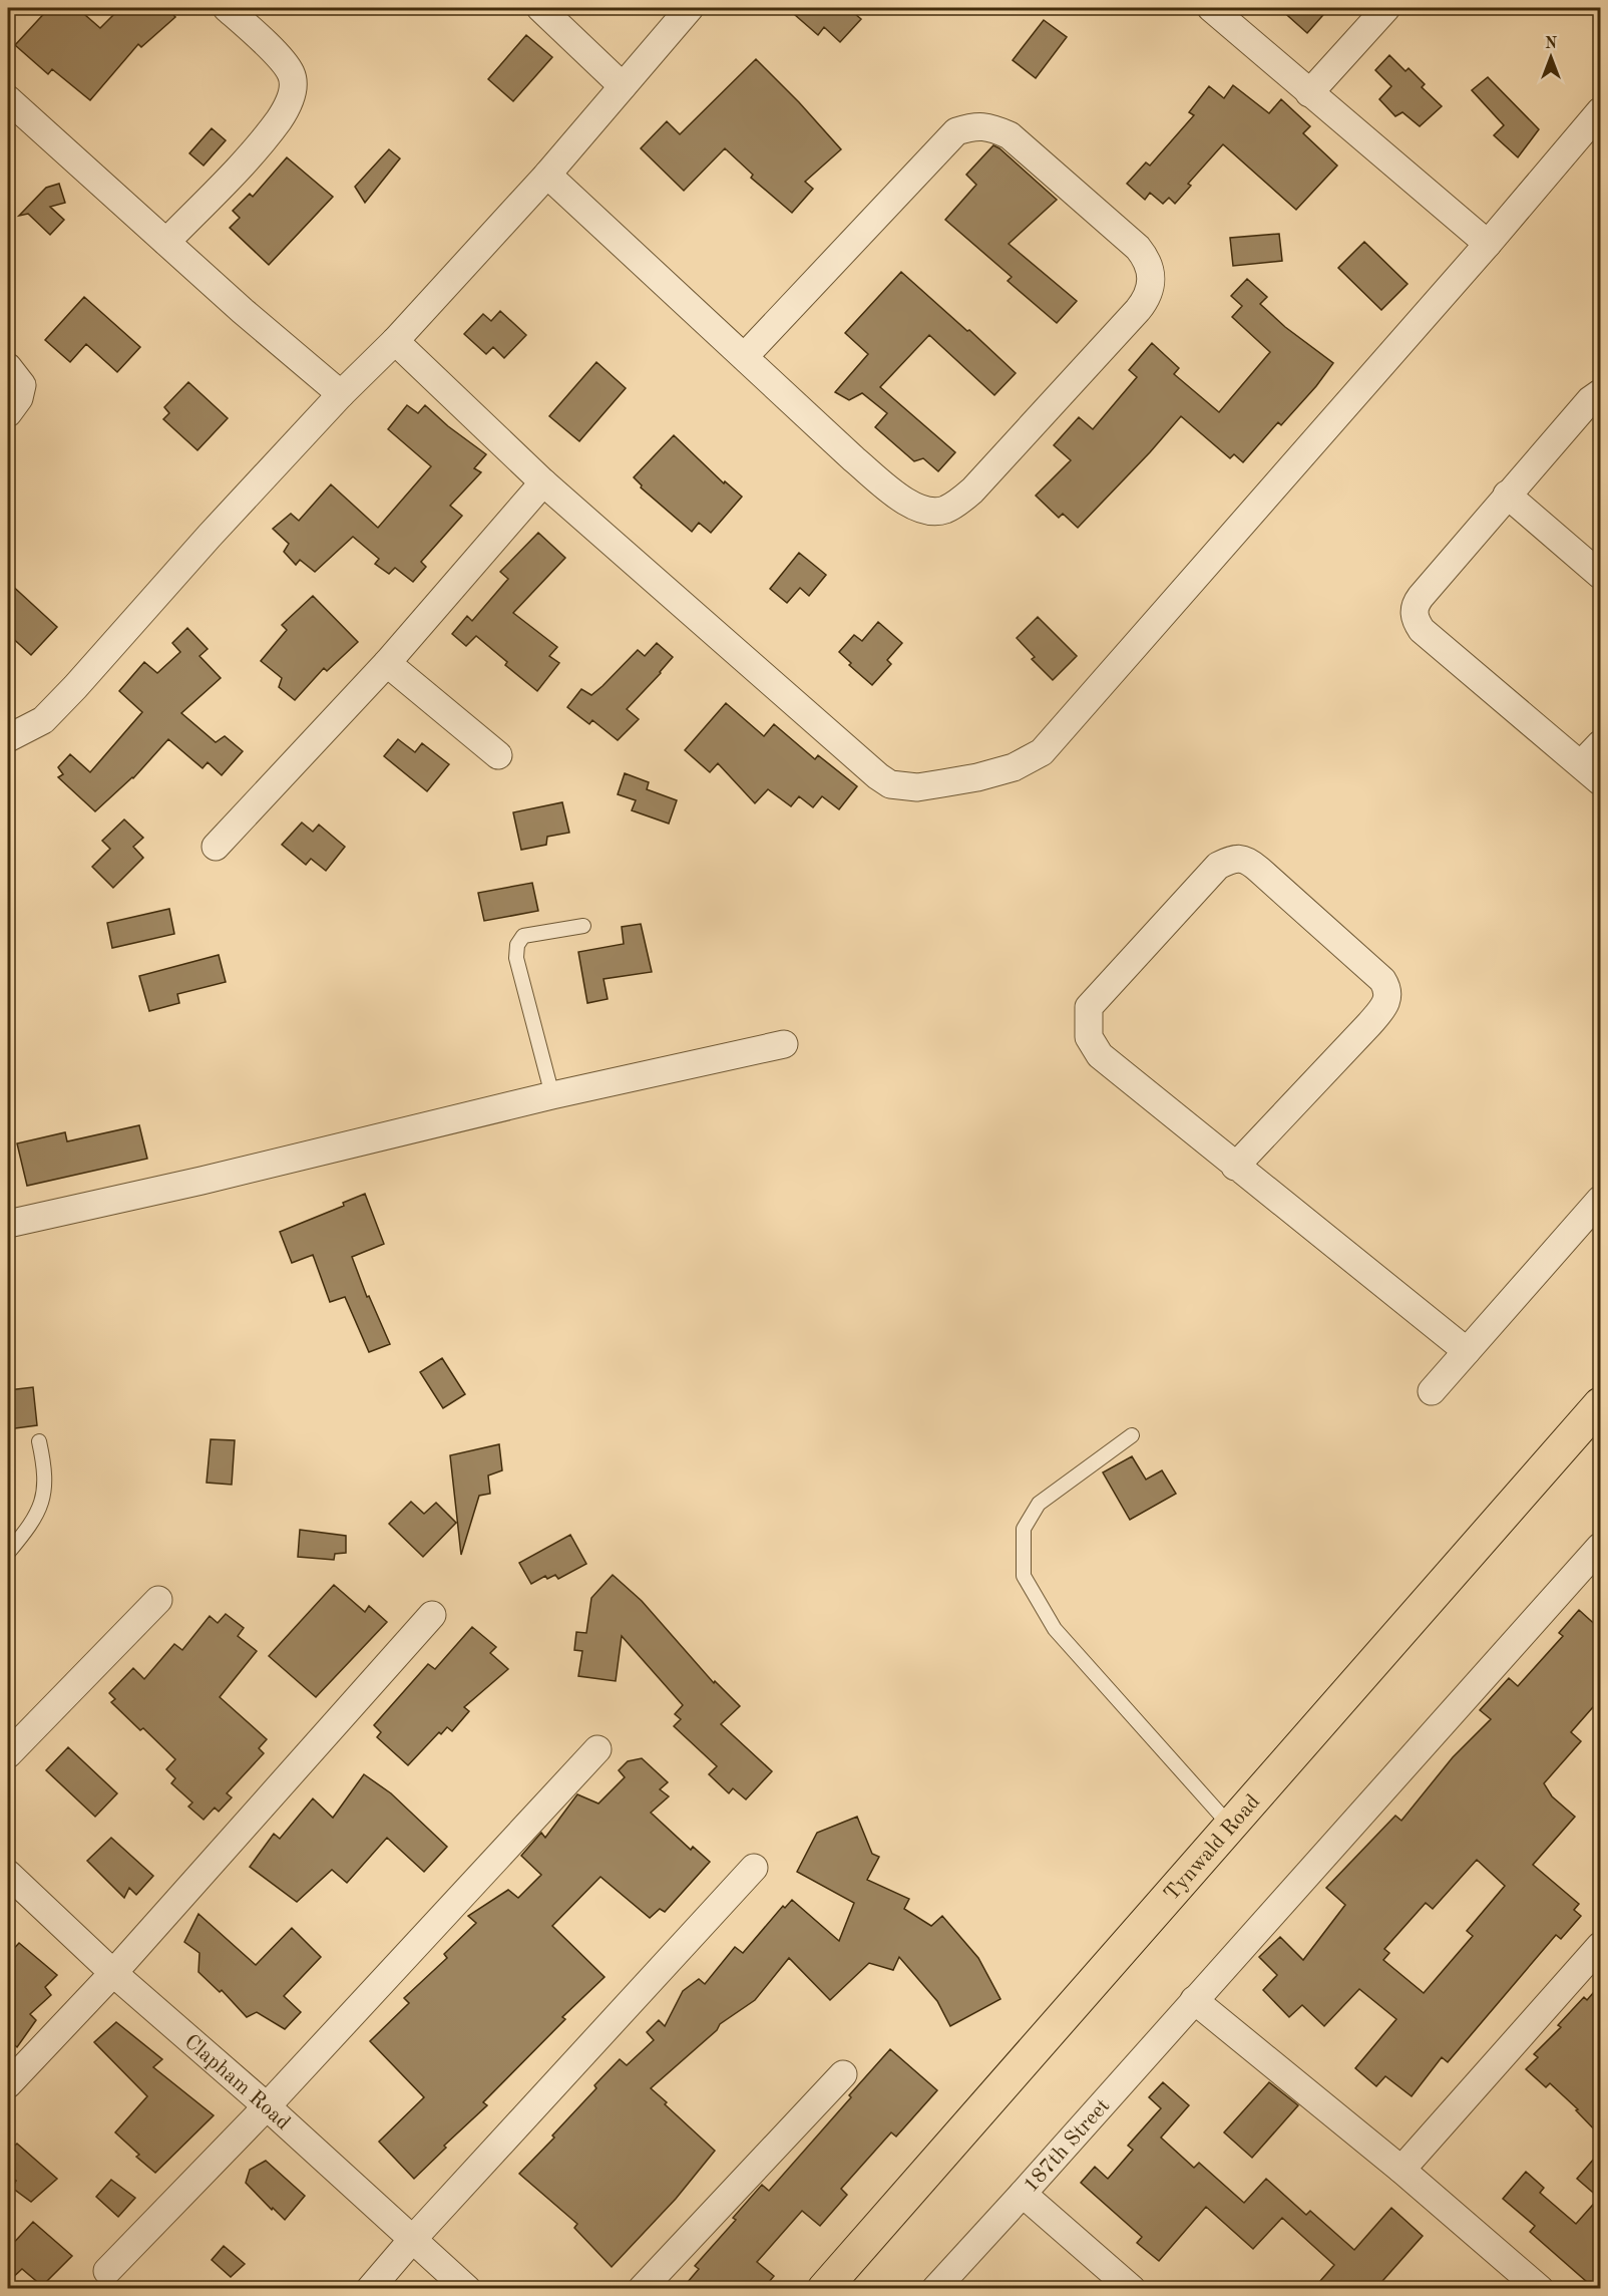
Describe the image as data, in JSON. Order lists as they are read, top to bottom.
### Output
{
  "streets": {
    "main road": ["Tynwald Road"],
    "street": ["Clapham Road", "187th Street"]
  },
  "north": "top"
}
